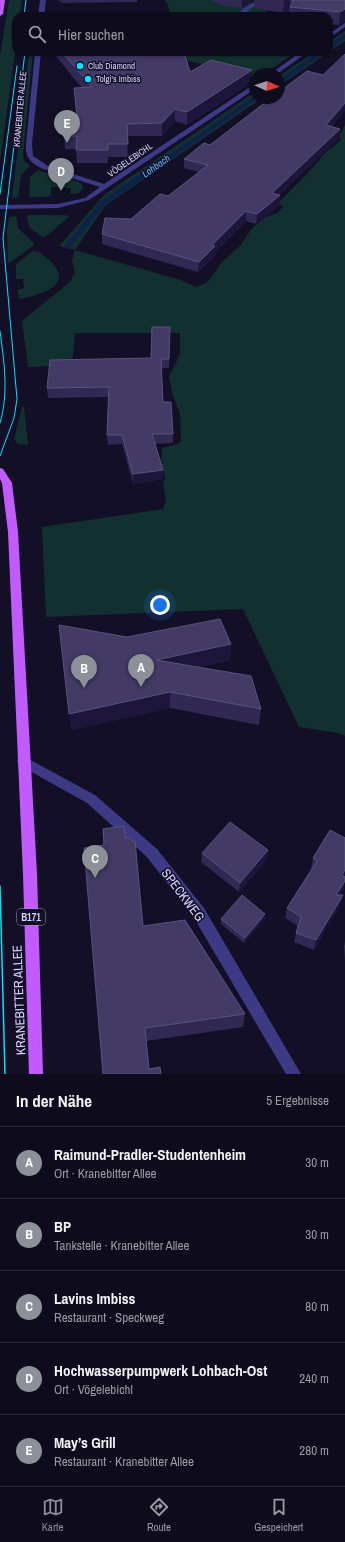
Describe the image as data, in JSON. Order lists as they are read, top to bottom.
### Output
{
  "streets": {
    "main road": ["KRANEBITTER ALLEE", "B171"],
    "street": ["VÖGELEBICHL", "SPECKWEG"]
  },
  "crossings": [
    ["KRANEBITTER ALLEE", "VÖGELEBICHL"],
    ["KRANEBITTER ALLEE", "SPECKWEG"]
  ],
  "water": ["Lohbach"],
  "places": ["Club Diamond", "Tolgi's Imbiss"],
  "north": "right",
  "page": {
    "search": "Hier suchen",
    "pins": [
      "E",
      "D",
      "A",
      "B",
      "C"
    ],
    "heading": ["In der Nähe", "5 Ergebnisse"],
    "list": [
      {
        "mark": "A",
        "name": "Raimund-Pradler-Studentenheim",
        "note": "Ort · Kranebitter Allee",
        "value": "30 m"
      },
      {
        "mark": "B",
        "name": "BP",
        "note": "Tankstelle · Kranebitter Allee",
        "value": "30 m"
      },
      {
        "mark": "C",
        "name": "Lavins Imbiss",
        "note": "Restaurant · Speckweg",
        "value": "80 m"
      },
      {
        "mark": "D",
        "name": "Hochwasserpumpwerk Lohbach-Ost",
        "note": "Ort · Vögelebichl",
        "value": "240 m"
      },
      {
        "mark": "E",
        "name": "May’s Grill",
        "note": "Restaurant · Kranebitter Allee",
        "value": "280 m"
      }
    ],
    "nav": ["Karte", "Route", "Gespeichert"]
  }
}
